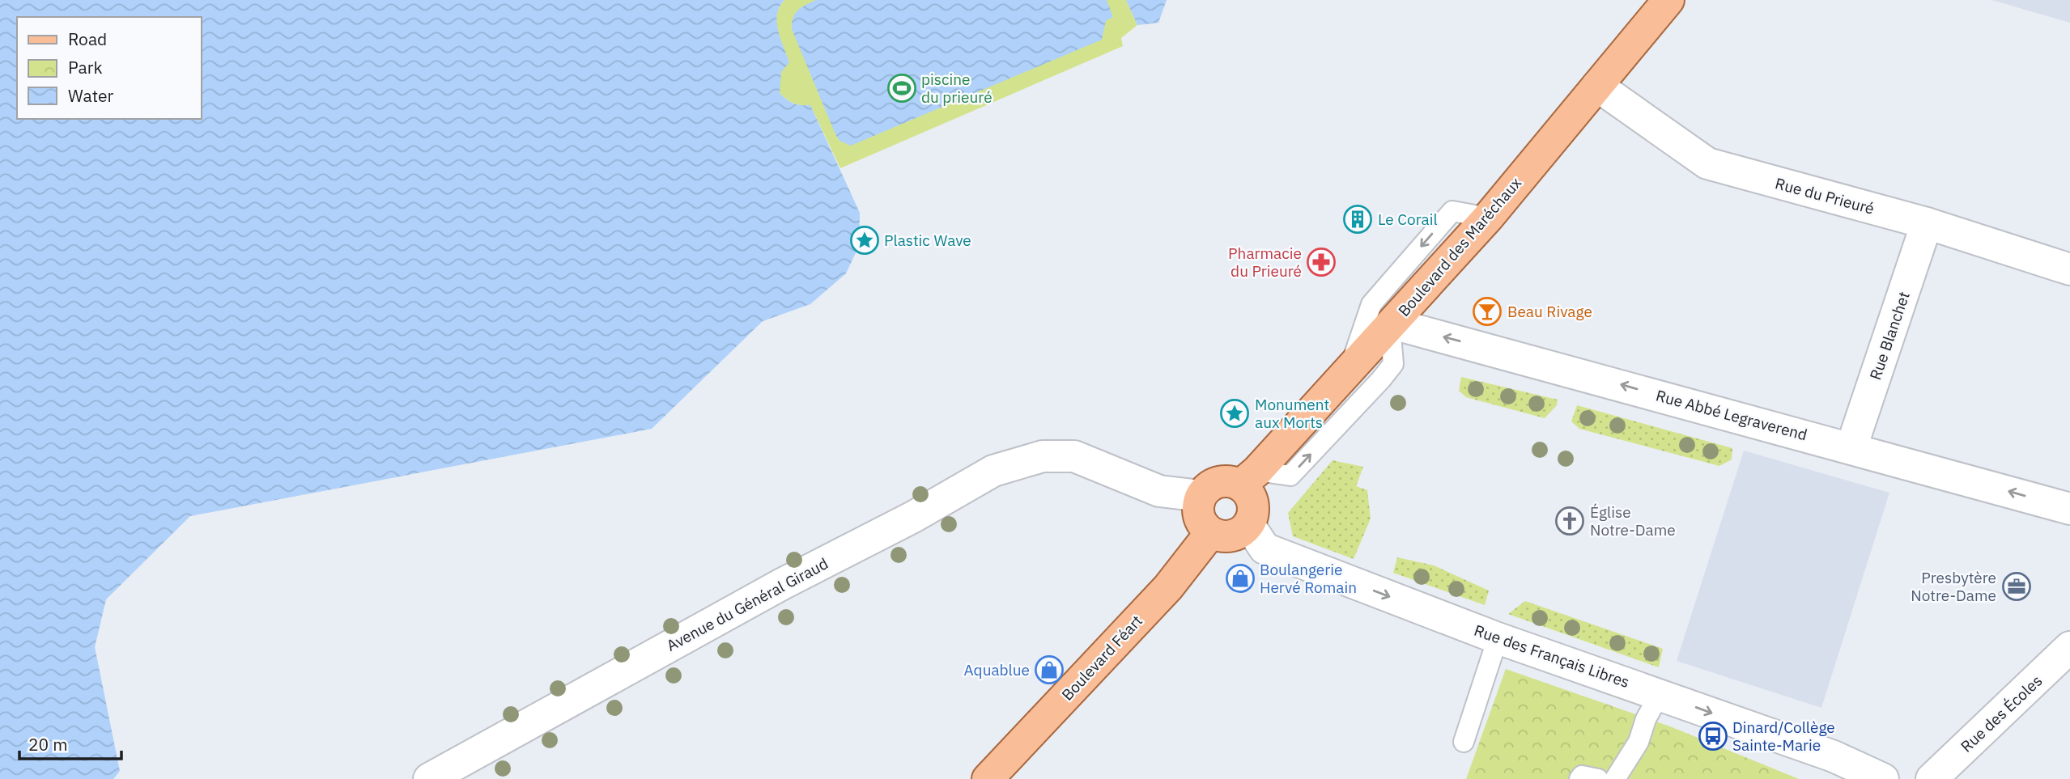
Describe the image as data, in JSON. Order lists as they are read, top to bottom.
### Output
{
  "streets": {
    "main road": ["Boulevard des Maréchaux", "Boulevard Féart"],
    "street": [
      "Rue du Prieuré",
      "Rue Blanchet",
      "Rue Abbé Legraverend",
      "Avenue du Général Giraud",
      "Rue des Français Libres",
      "Rue des Écoles"
    ]
  },
  "crossings": [
    ["Rue du Prieuré", "Boulevard des Maréchaux"],
    ["Rue du Prieuré", "Rue Blanchet"],
    ["Boulevard des Maréchaux", "Rue Abbé Legraverend"],
    ["Boulevard des Maréchaux", "Avenue du Général Giraud"],
    ["Boulevard des Maréchaux", "Rue des Français Libres"],
    ["Boulevard des Maréchaux", "Boulevard Féart"],
    ["Rue Blanchet", "Rue Abbé Legraverend"],
    ["Avenue du Général Giraud", "Rue des Français Libres"],
    ["Avenue du Général Giraud", "Boulevard Féart"],
    ["Rue des Français Libres", "Boulevard Féart"]
  ],
  "one_way": ["Rue Abbé Legraverend", "Rue des Français Libres"],
  "places": {
    "sports": ["piscine du prieuré"],
    "building": ["Le Corail"],
    "place": ["Plastic Wave", "Monument aux Morts"],
    "pharmacy": ["Pharmacie du Prieuré"],
    "bar": ["Beau Rivage"],
    "church": ["Église Notre-Dame"],
    "shop": ["Boulangerie Hervé Romain", "Aquablue"],
    "office": ["Presbytère Notre-Dame"],
    "bus stop": ["Dinard/Collège Sainte-Marie"]
  },
  "legend": ["Road", "Park", "Water"],
  "scale_bar": "20 m"
}
